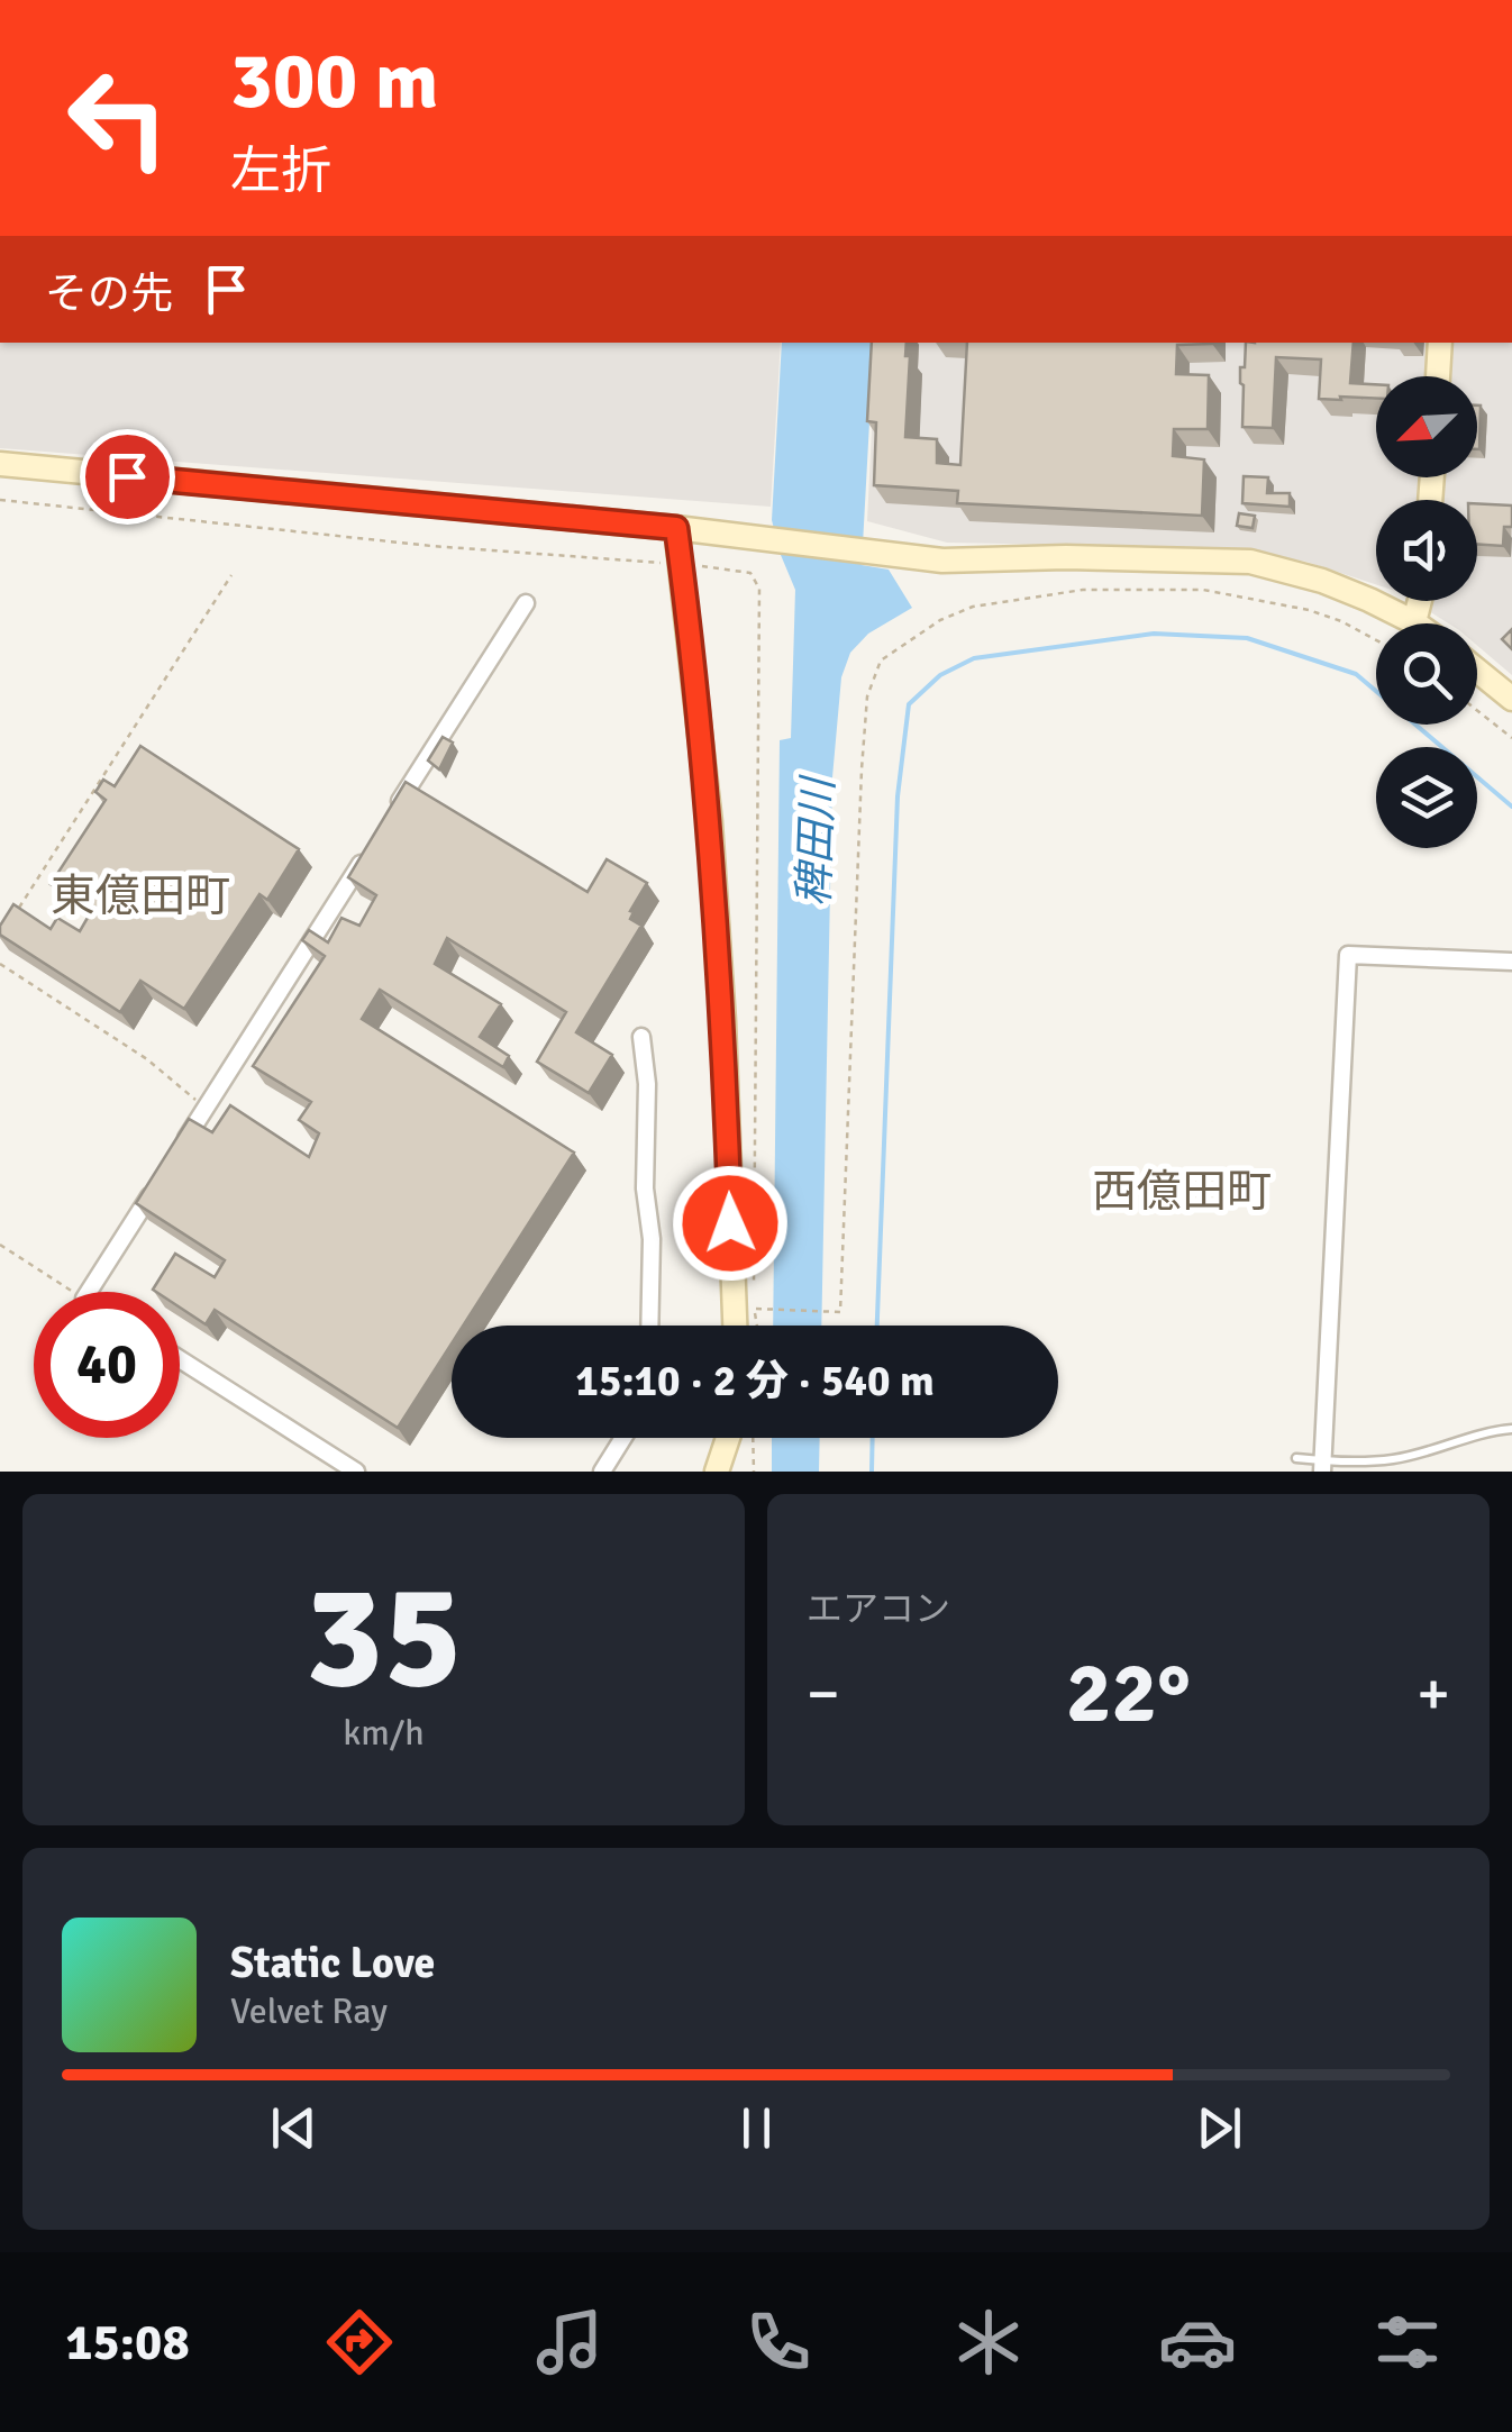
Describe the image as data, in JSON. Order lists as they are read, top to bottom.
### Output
{
  "districts": ["東億田町", "西億田町"],
  "water": ["稗田川"],
  "north": "bottom left",
  "page": {
    "turn": ["300 m", "左折"],
    "then": "その先",
    "limit": "40",
    "trip": "15:10 · 2 分 · 540 m",
    "tile": [
      ["35", "km/h"],
      "エアコン"
    ],
    "heat": ["−", "22°", "+"],
    "song": ["Static Love", "Velvet Ray"],
    "tabs": "15:08"
  }
}
